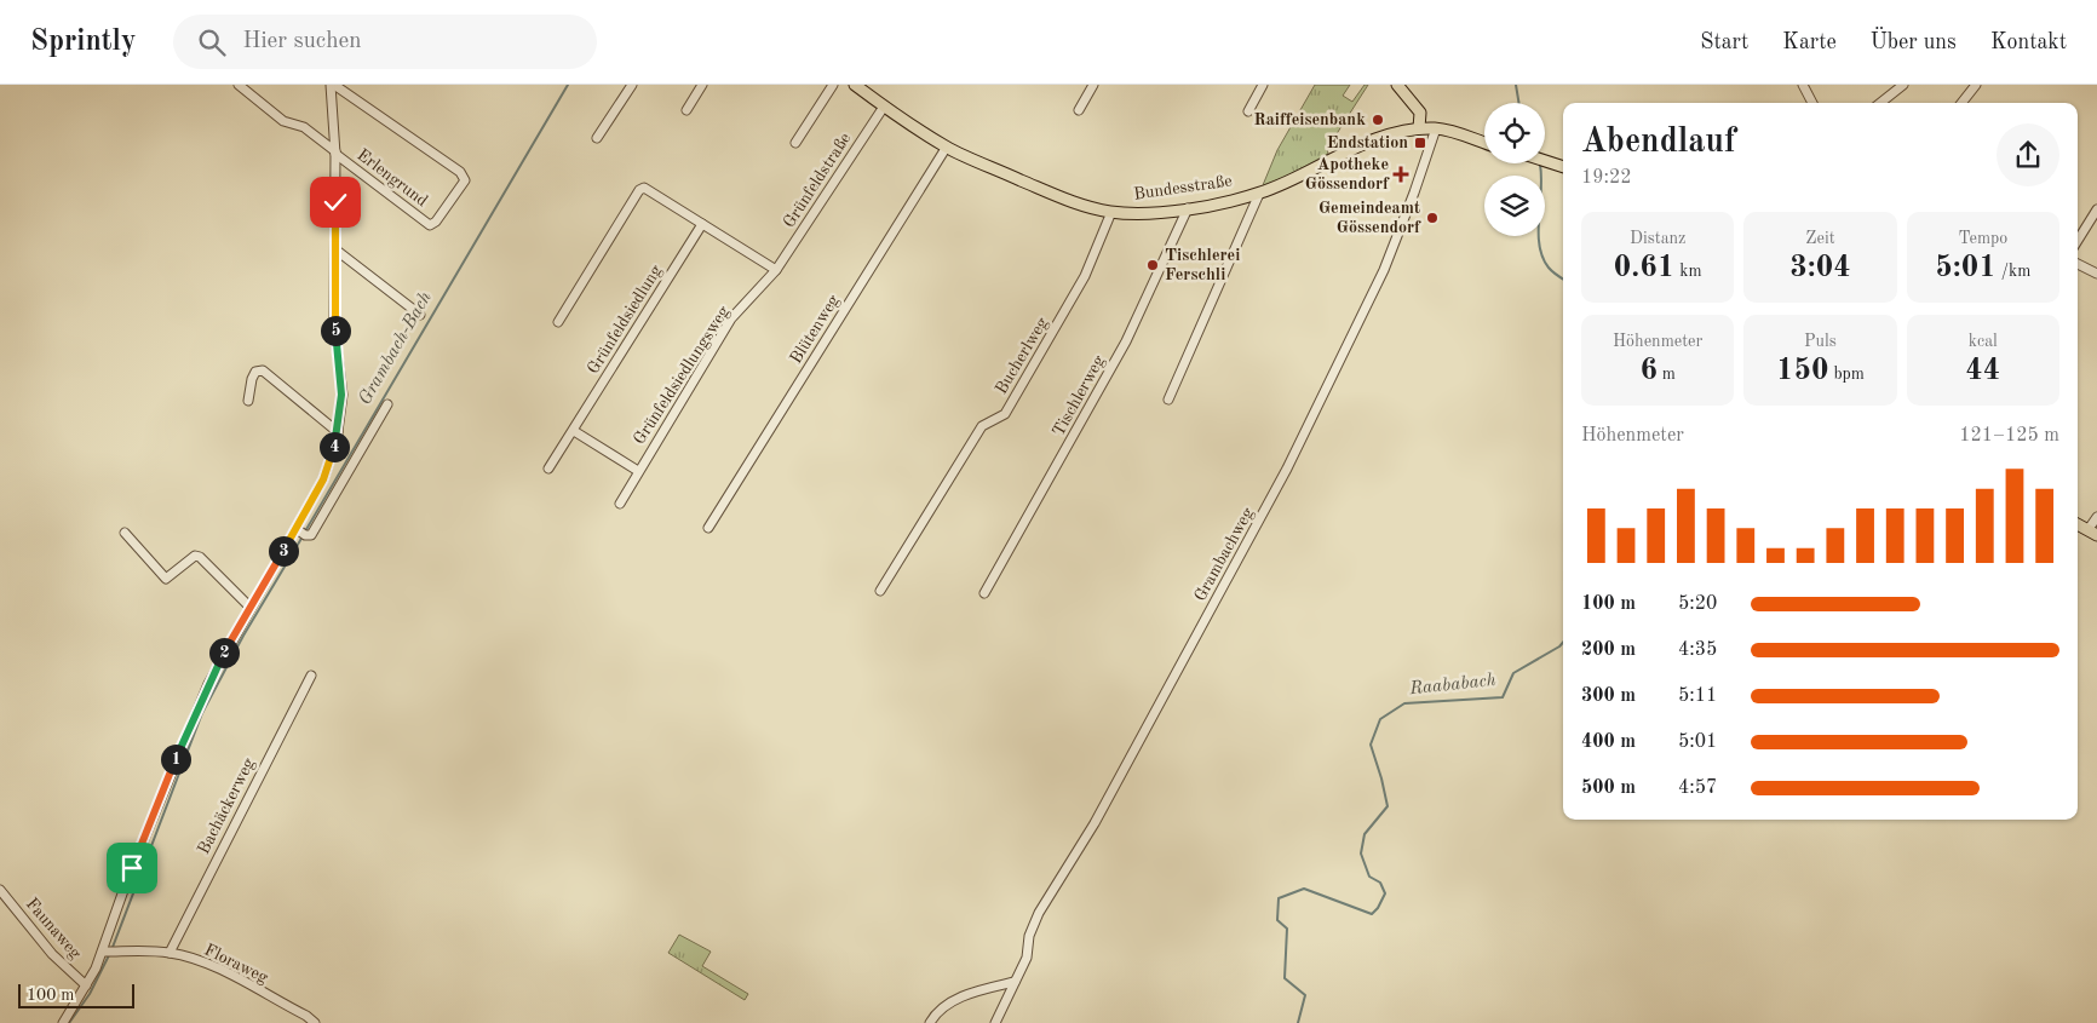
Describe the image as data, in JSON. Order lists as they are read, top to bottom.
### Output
{
  "streets": {
    "main road": ["Bundesstraße"],
    "street": [
      "Erlengrund",
      "Grünfeldstraße",
      "Grünfeldsiedlung",
      "Blütenweg",
      "Bucherlweg",
      "Grünfeldsiedlungsweg",
      "Tischlerweg",
      "Grambachweg",
      "Bachäckerweg",
      "Faunaweg",
      "Floraweg"
    ]
  },
  "crossings": [
    ["Grünfeldstraße", "Bundesstraße"],
    ["Grünfeldstraße", "Grünfeldsiedlungsweg"],
    ["Bundesstraße", "Blütenweg"],
    ["Bundesstraße", "Bucherlweg"],
    ["Bundesstraße", "Tischlerweg"],
    ["Bundesstraße", "Grambachweg"],
    ["Bachäckerweg", "Floraweg"]
  ],
  "water": ["Grambach-Bach", "Raababach"],
  "places": {
    "other": ["Raiffeisenbank", "Gemeindeamt Gössendorf", "Tischlerei Ferschli"],
    "transit": ["Endstation"],
    "health": ["Apotheke Gössendorf"]
  },
  "scale_bar": "100 m",
  "page": {
    "header": "Sprintly",
    "search": "Hier suchen",
    "nav": [
      "Start",
      "Karte",
      "Über uns",
      "Kontakt"
    ],
    "heading": ["Abendlauf", "19:22"],
    "stats": [
      ["Distanz", "0.61 km"],
      ["Zeit", "3:04"],
      ["Tempo", "5:01 /km"],
      ["Höhenmeter", "6 m"],
      ["Puls", "150 bpm"],
      ["kcal", "44"]
    ],
    "pins": [
      "5",
      "4",
      "3",
      "2",
      "1"
    ],
    "chart": ["Höhenmeter", "121–125 m"],
    "list": [
      {
        "name": "100 m",
        "note": "5:20"
      },
      {
        "name": "200 m",
        "note": "4:35"
      },
      {
        "name": "300 m",
        "note": "5:11"
      },
      {
        "name": "400 m",
        "note": "5:01"
      },
      {
        "name": "500 m",
        "note": "4:57"
      }
    ],
    "scale": "100 m"
  }
}
